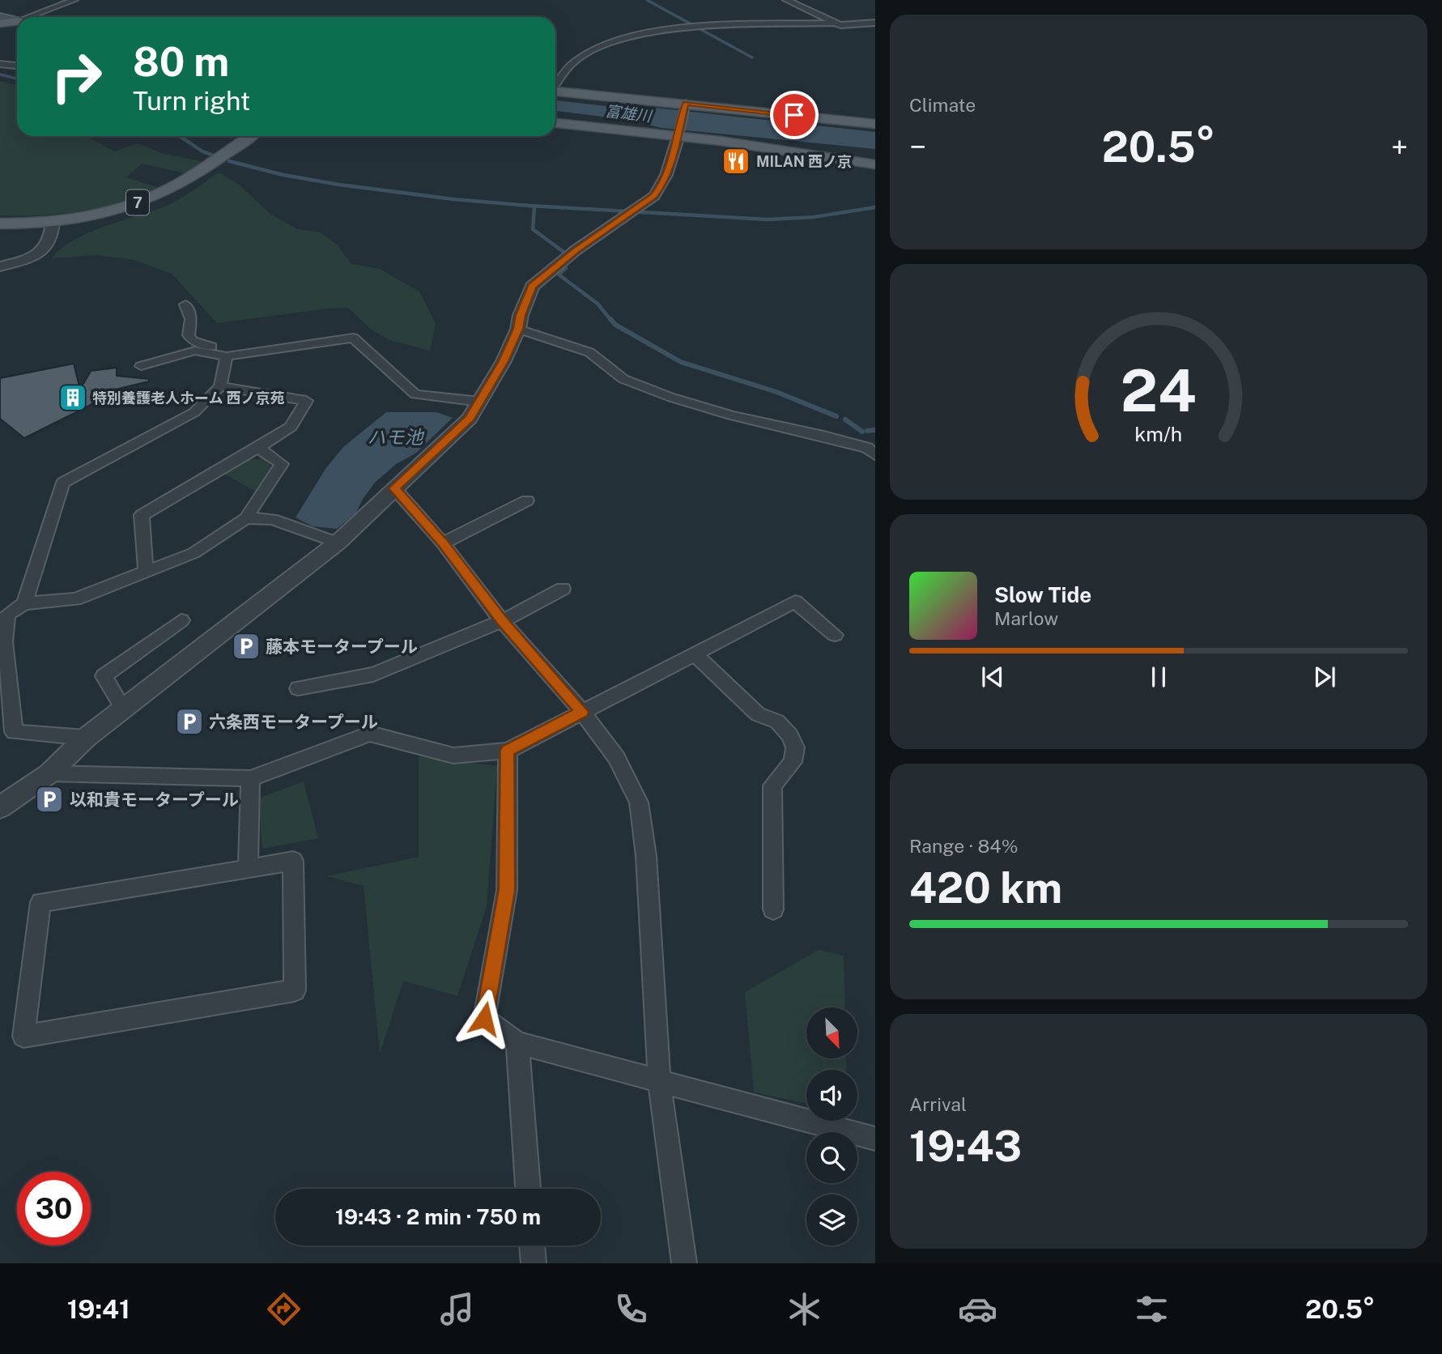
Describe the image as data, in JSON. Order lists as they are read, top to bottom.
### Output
{
  "streets": {
    "main road": ["7"]
  },
  "water": ["富雄川", "ハモ池"],
  "places": {
    "restaurant": ["MILAN 西ノ京"],
    "building": ["特別養護老人ホーム 西ノ京苑"],
    "parking": ["藤本モータープール", "六条西モータープール", "以和貴モータープール"]
  },
  "north": "bottom right",
  "page": {
    "tile": [
      "Climate",
      ["Range · 84%", "420 km"],
      ["Arrival", "19:43"]
    ],
    "turn": ["80 m", "Turn right"],
    "heat": ["−", "20.5°", "+"],
    "song": ["Slow Tide", "Marlow"],
    "limit": "30",
    "trip": "19:43 · 2 min · 750 m",
    "tabs": ["19:41", "20.5°"],
    "gauge": ["24", "km/h"]
  }
}
